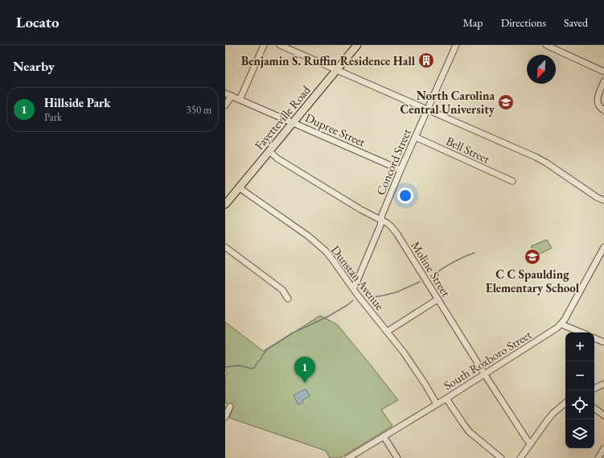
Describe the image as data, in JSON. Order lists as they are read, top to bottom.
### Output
{
  "streets": {
    "main road": ["Fayetteville Road"],
    "street": [
      "Dupree Street",
      "Bell Street",
      "Concord Street",
      "Moline Street",
      "Dunstan Avenue",
      "South Roxboro Street"
    ]
  },
  "crossings": [
    ["Fayetteville Road", "Dupree Street"],
    ["Fayetteville Road", "Moline Street"],
    ["Fayetteville Road", "Dunstan Avenue"],
    ["Dupree Street", "Concord Street"],
    ["Bell Street", "Concord Street"],
    ["Concord Street", "Moline Street"],
    ["Concord Street", "Dunstan Avenue"],
    ["Moline Street", "South Roxboro Street"],
    ["Dunstan Avenue", "South Roxboro Street"]
  ],
  "places": {
    "building": ["Benjamin S. Ruffin Residence Hall"],
    "school or university": ["North Carolina Central University", "C C Spaulding Elementary School"]
  },
  "north": "bottom left",
  "page": {
    "header": "Locato",
    "nav": ["Map", "Directions", "Saved"],
    "heading": "Nearby",
    "list": [
      {
        "mark": "1",
        "name": "Hillside Park",
        "note": "Park",
        "value": "350 m"
      }
    ],
    "map_buttons": ["+", "−"],
    "pins": "1"
  }
}
